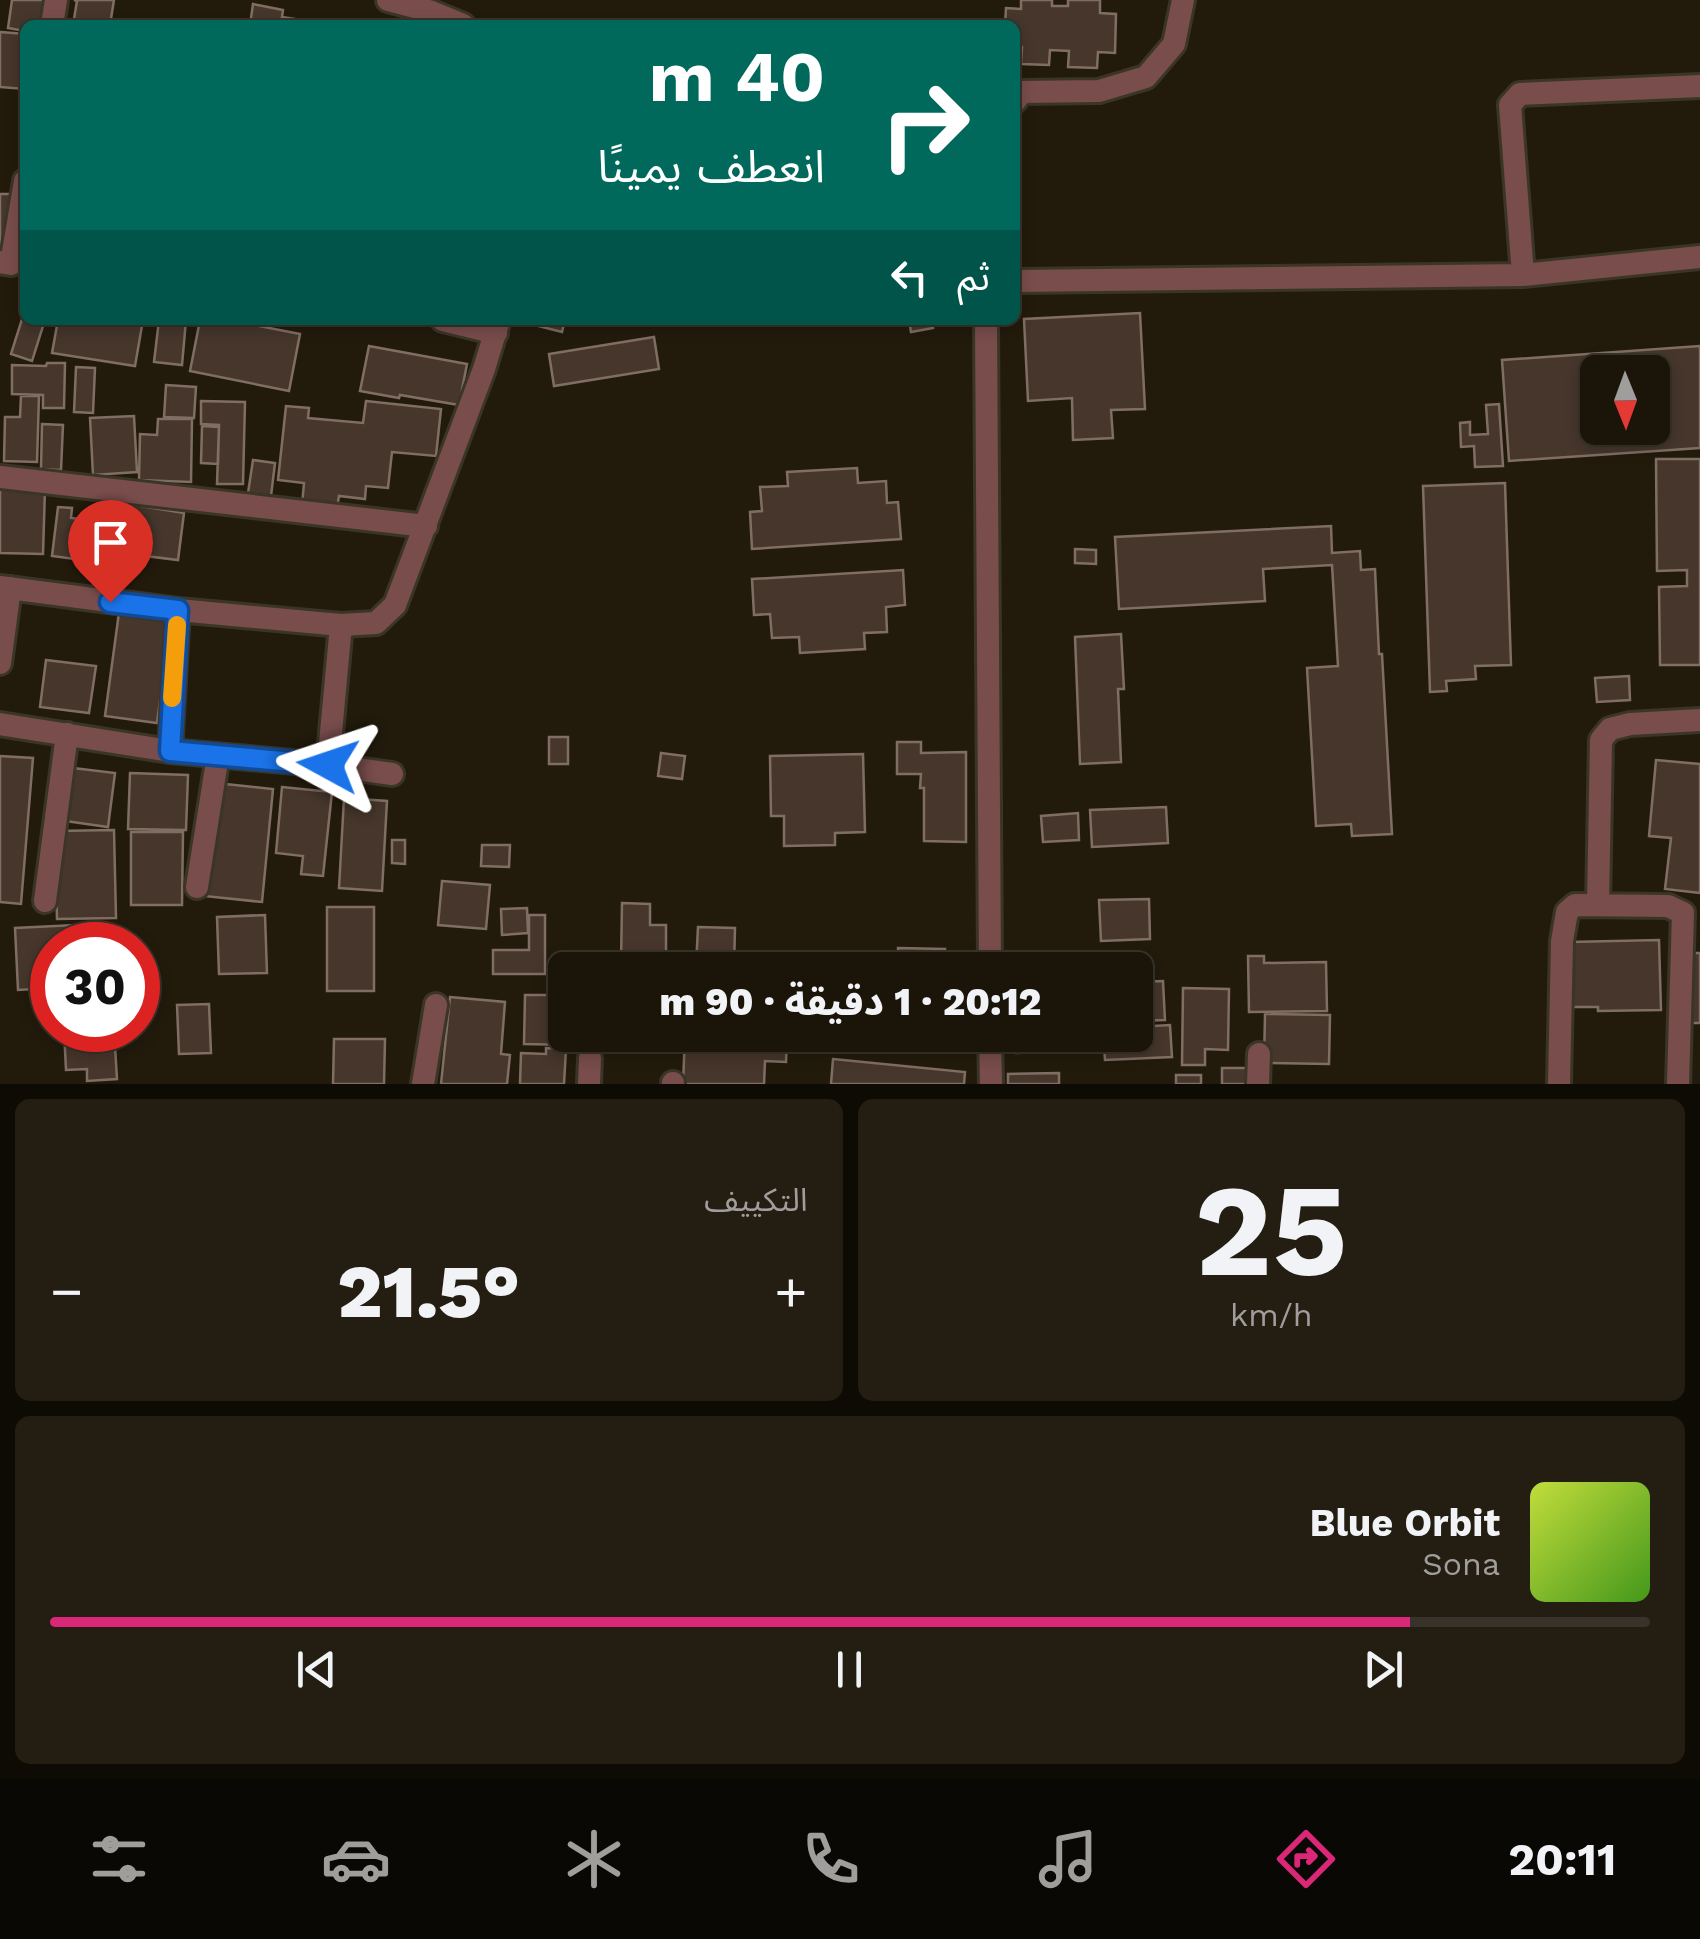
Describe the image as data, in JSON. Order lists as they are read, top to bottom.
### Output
{
  "north": "bottom",
  "page": {
    "turn": ["40 m", "انعطف يمينًا"],
    "then": "ثم",
    "limit": "30",
    "trip": "20:12 · 1 دقيقة · 90 m",
    "tile": [
      ["25", "km/h"],
      "التكييف"
    ],
    "heat": ["−", "21.5°", "+"],
    "song": ["Blue Orbit", "Sona"],
    "tabs": "20:11"
  }
}
